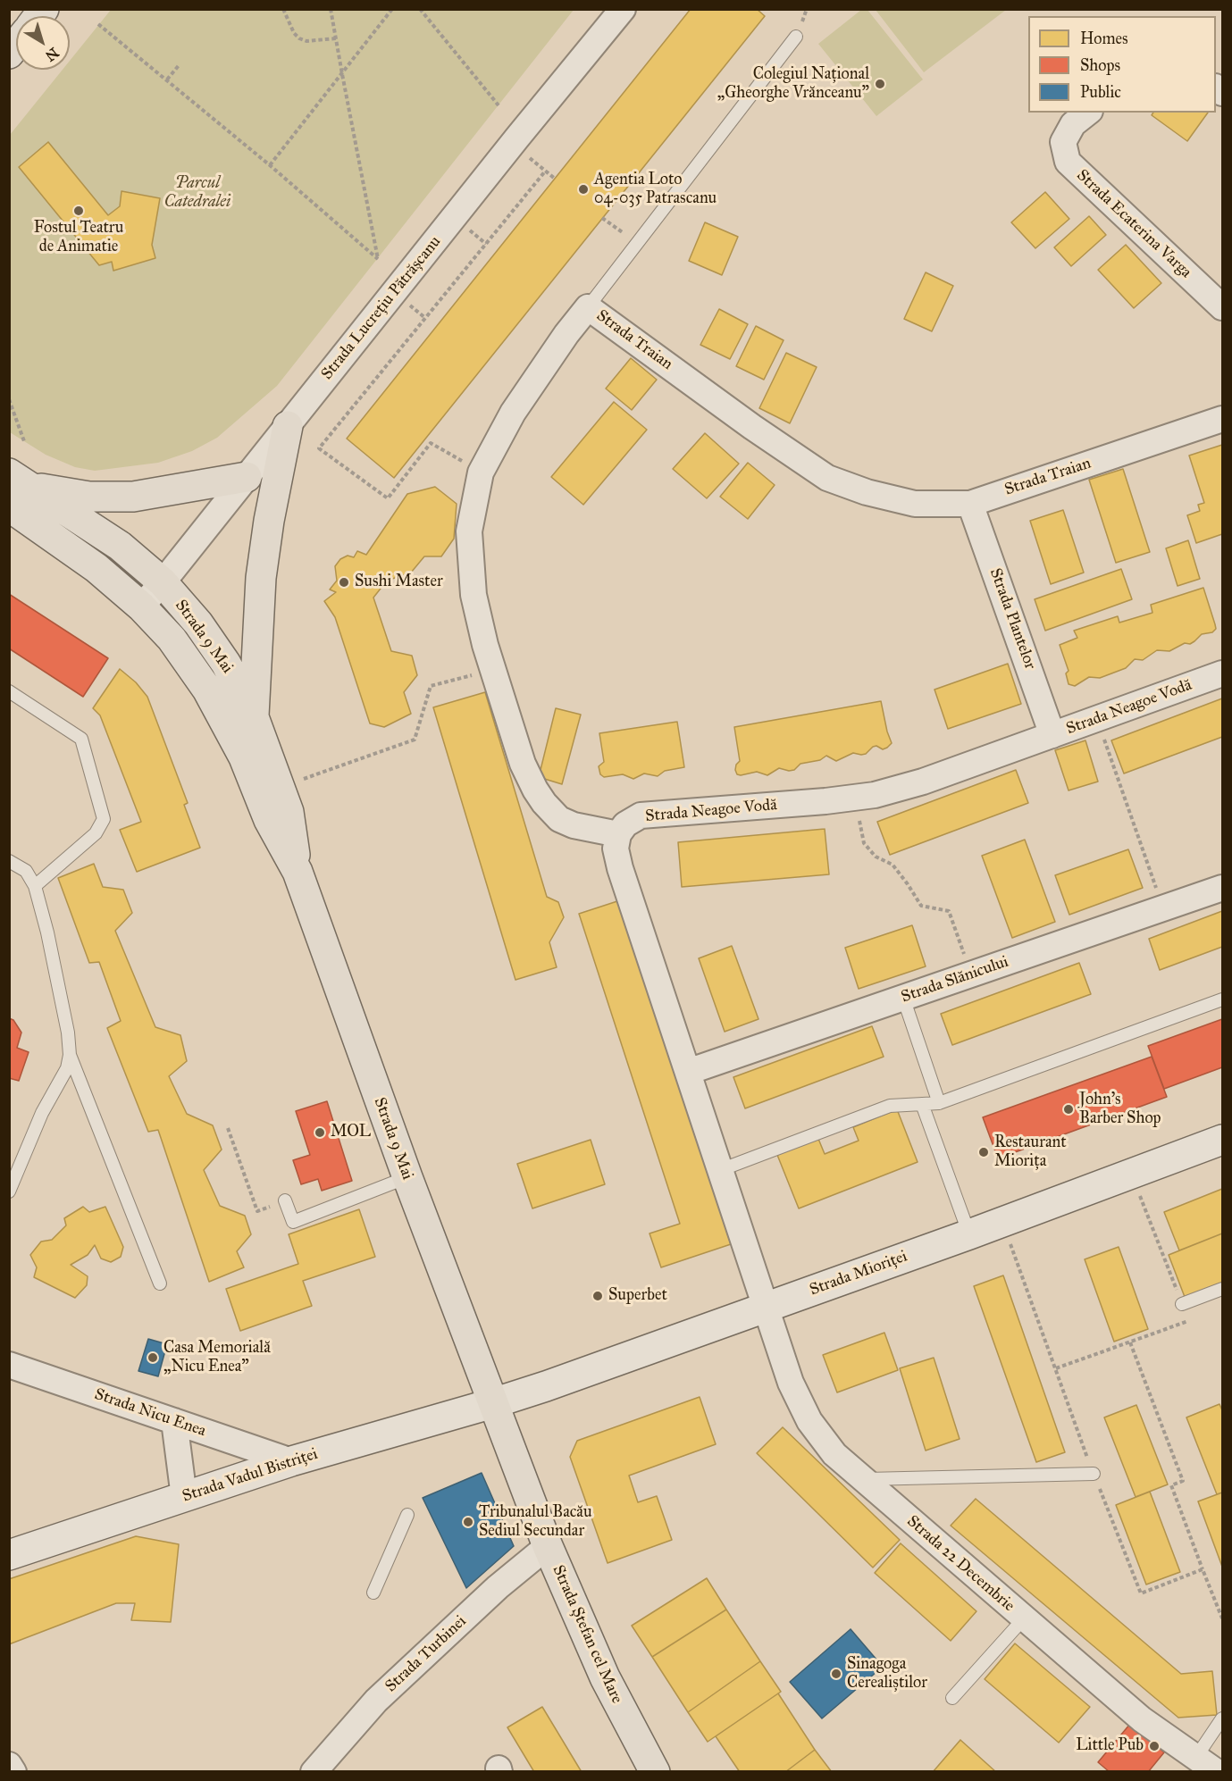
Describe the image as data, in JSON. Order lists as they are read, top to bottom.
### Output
{
  "streets": {
    "main road": [
      "Strada 9 Mai",
      "Strada Mioriței",
      "Strada Vadul Bistriței",
      "Strada Ștefan cel Mare"
    ],
    "street": [
      "Strada Ecaterina Varga",
      "Strada Lucrețiu Pătrășcanu",
      "Strada Traian",
      "Strada Plantelor",
      "Strada Neagoe Vodă",
      "Strada Slănicului",
      "Strada Nicu Enea",
      "Strada 22 Decembrie",
      "Strada Turbinei"
    ]
  },
  "crossings": [
    ["Strada Lucrețiu Pătrășcanu", "Strada 9 Mai"],
    ["Strada Traian", "Strada Plantelor"],
    ["Strada Traian", "Strada Neagoe Vodă"],
    ["Strada Plantelor", "Strada Neagoe Vodă"],
    ["Strada 9 Mai", "Strada Mioriței"],
    ["Strada 9 Mai", "Strada Vadul Bistriței"],
    ["Strada 9 Mai", "Strada Ștefan cel Mare"],
    ["Strada Mioriței", "Strada Vadul Bistriței"],
    ["Strada Mioriței", "Strada 22 Decembrie"],
    ["Strada Mioriței", "Strada Ștefan cel Mare"],
    ["Strada Nicu Enea", "Strada Vadul Bistriței"],
    ["Strada Vadul Bistriței", "Strada Ștefan cel Mare"],
    ["Strada Ștefan cel Mare", "Strada Turbinei"]
  ],
  "parks": ["Parcul Catedralei"],
  "places": [
    "Colegiul Național „Gheorghe Vrănceanu”",
    "Agentia Loto 04-035 Patrascanu",
    "Fostul Teatru de Animatie",
    "Sushi Master",
    "John's Barber Shop",
    "MOL",
    "Restaurant Miorița",
    "Superbet",
    "Casa Memorială „Nicu Enea\"",
    "Tribunalul Bacău Sediul Secundar",
    "Sinagoga Cerealiștilor",
    "Little Pub"
  ],
  "legend": ["Homes", "Shops", "Public"],
  "north": "bottom right"
}
